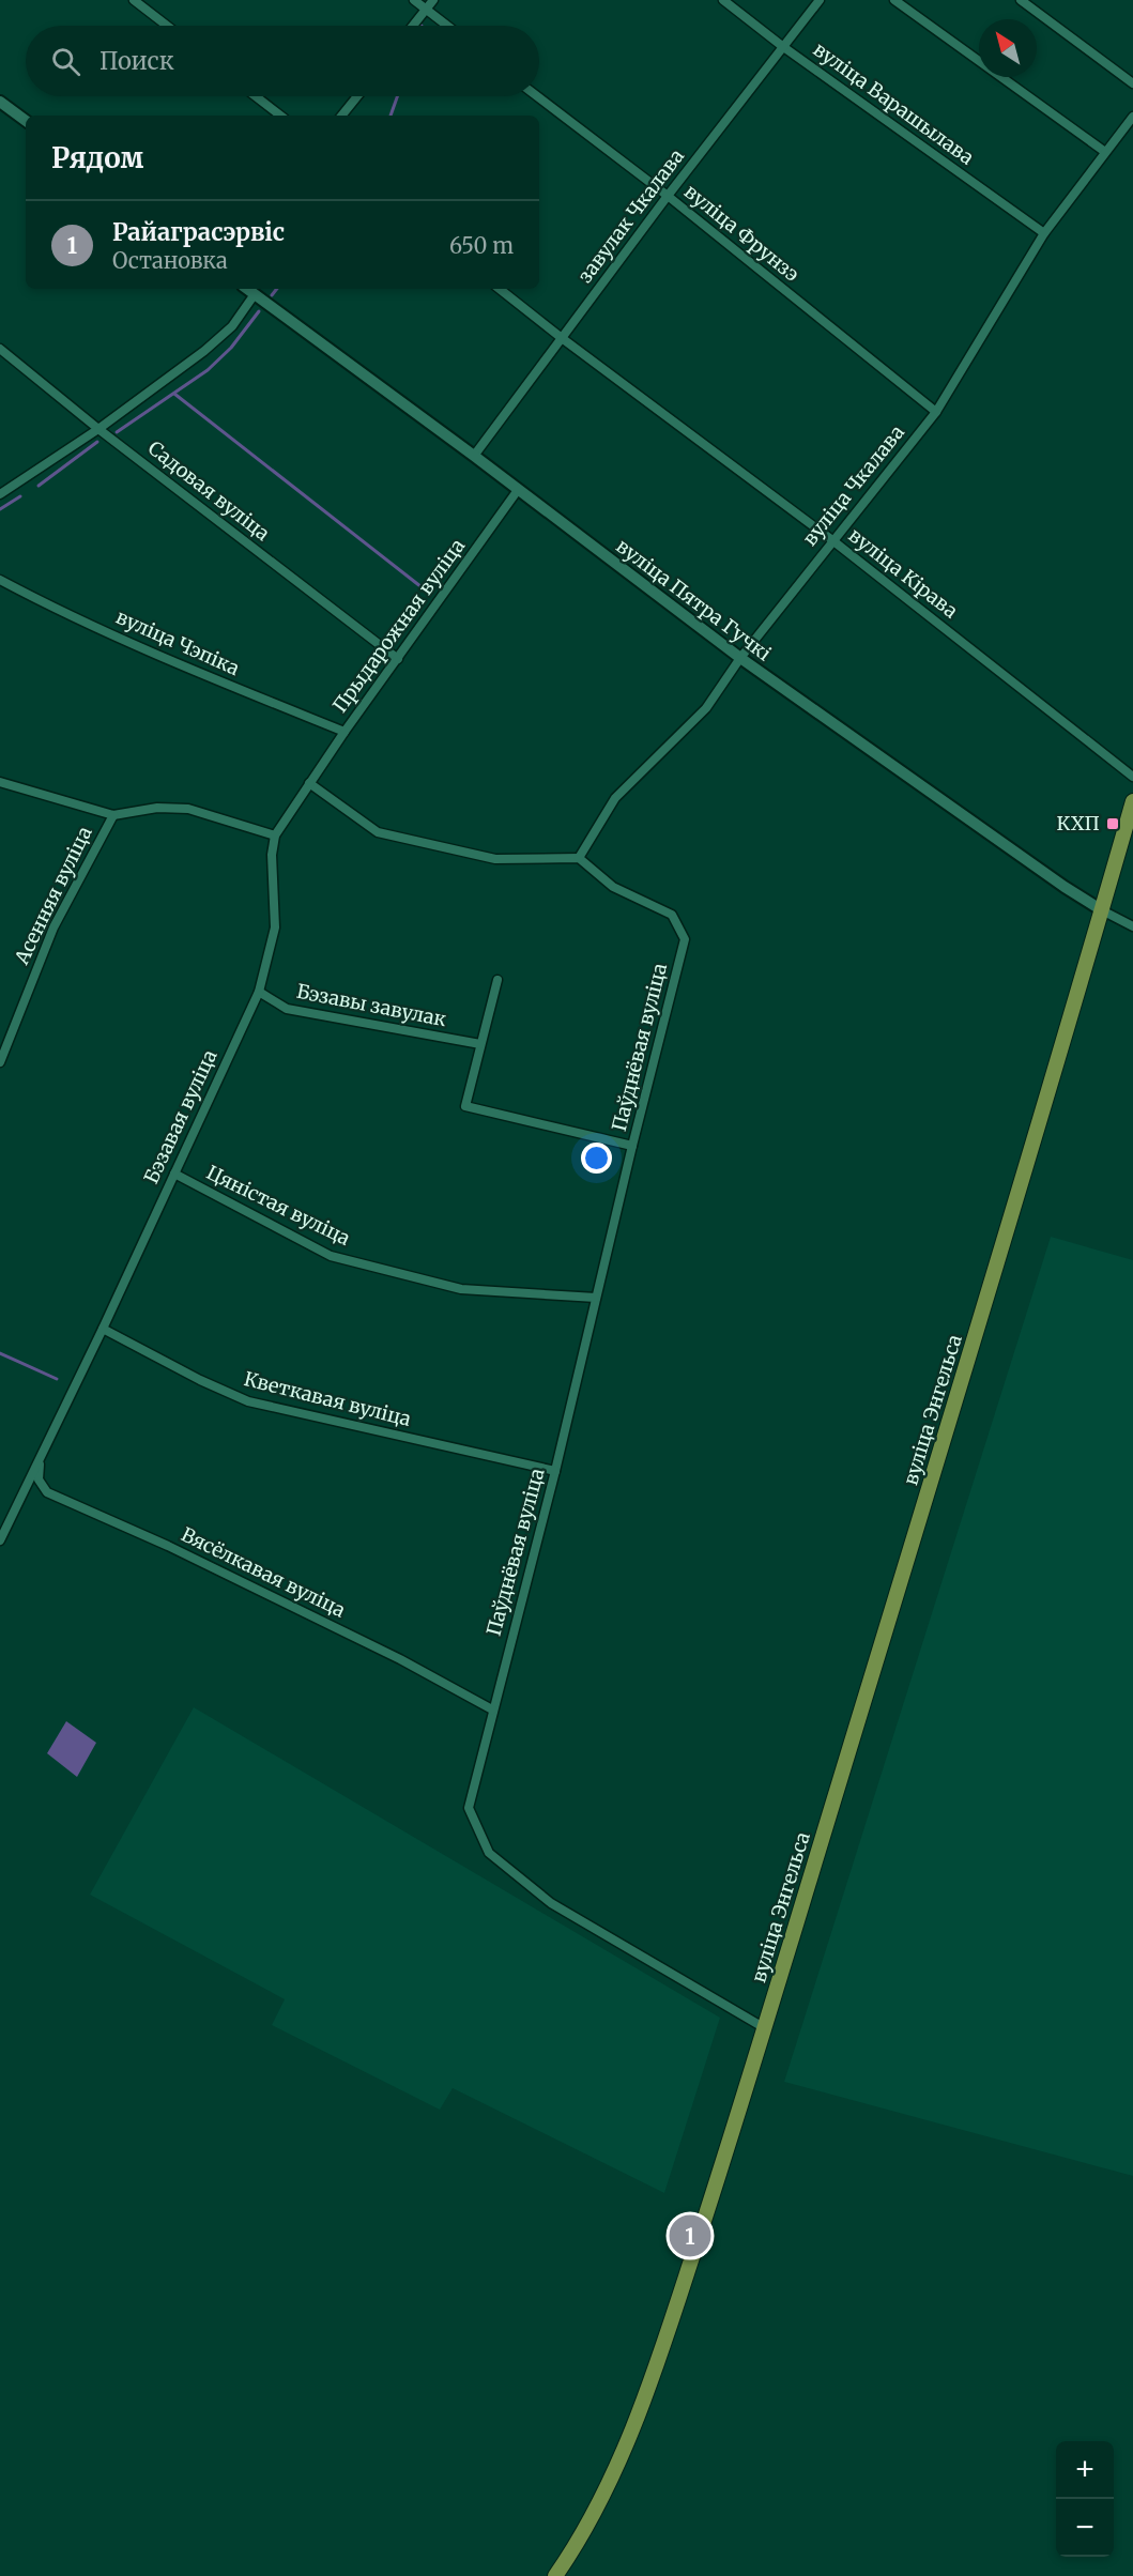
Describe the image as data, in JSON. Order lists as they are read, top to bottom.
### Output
{
  "streets": {
    "main road": ["вуліца Энгельса"],
    "street": [
      "вуліца Варашылава",
      "завулак Чкалава",
      "вуліца Фрунзэ",
      "вуліца Чкалава",
      "Садовая вуліца",
      "вуліца Кірава",
      "вуліца Пятра Гучкі",
      "Прыдарожная вуліца",
      "вуліца Чэпіка",
      "Асенняя вуліца",
      "Бэзавы завулак",
      "Паўднёвая вуліца",
      "Бэзавая вуліца",
      "Цяністая вуліца",
      "Кветкавая вуліца",
      "Вясёлкавая вуліца"
    ]
  },
  "crossings": [
    ["вуліца Варашылава", "завулак Чкалава"],
    ["вуліца Варашылава", "вуліца Чкалава"],
    ["завулак Чкалава", "вуліца Фрунзэ"],
    ["завулак Чкалава", "вуліца Кірава"],
    ["завулак Чкалава", "вуліца Пятра Гучкі"],
    ["вуліца Фрунзэ", "вуліца Чкалава"],
    ["вуліца Чкалава", "вуліца Кірава"],
    ["вуліца Чкалава", "вуліца Пятра Гучкі"],
    ["вуліца Чкалава", "Паўднёвая вуліца"],
    ["Садовая вуліца", "Прыдарожная вуліца"],
    ["вуліца Пятра Гучкі", "Прыдарожная вуліца"],
    ["вуліца Пятра Гучкі", "вуліца Энгельса"],
    ["Прыдарожная вуліца", "вуліца Чэпіка"],
    ["Прыдарожная вуліца", "Бэзавая вуліца"],
    ["Бэзавы завулак", "Бэзавая вуліца"],
    ["Паўднёвая вуліца", "Цяністая вуліца"],
    ["Паўднёвая вуліца", "Кветкавая вуліца"],
    ["Паўднёвая вуліца", "вуліца Энгельса"],
    ["Паўднёвая вуліца", "Вясёлкавая вуліца"],
    ["Бэзавая вуліца", "Цяністая вуліца"],
    ["Бэзавая вуліца", "Кветкавая вуліца"],
    ["Бэзавая вуліца", "Вясёлкавая вуліца"]
  ],
  "places": {
    "transit": ["КХП"]
  },
  "north": "top left",
  "page": {
    "search": "Поиск",
    "heading": "Рядом",
    "list": [
      {
        "mark": "1",
        "name": "Райаграсэрвіс",
        "note": "Остановка",
        "value": "650 m"
      }
    ],
    "pins": "1",
    "map_buttons": ["+", "−"]
  }
}
